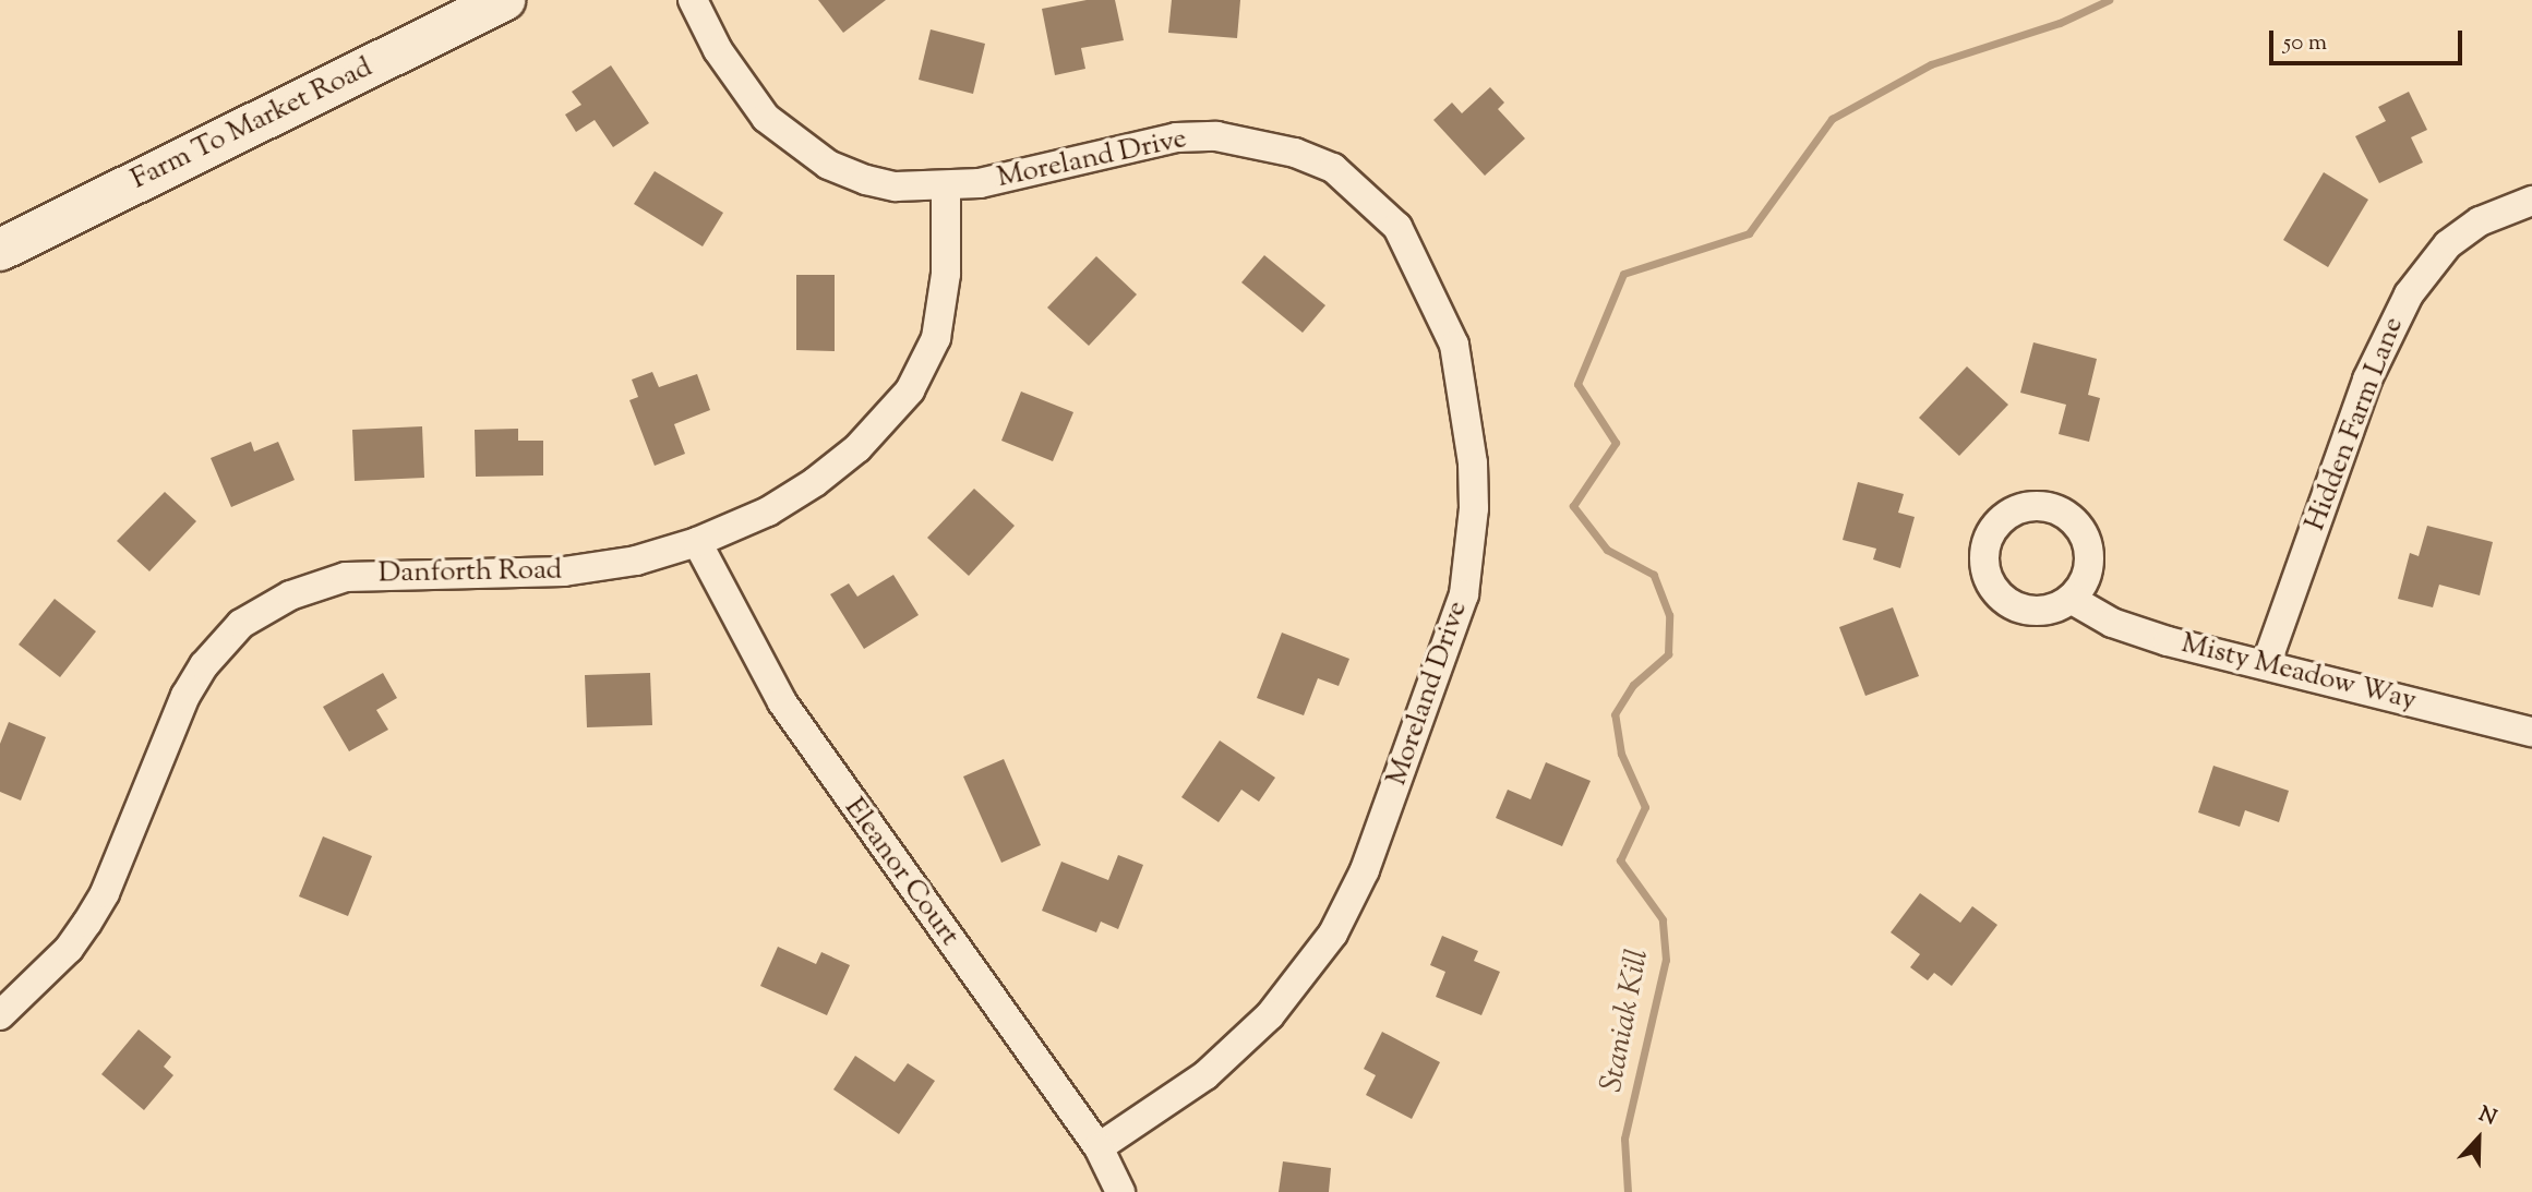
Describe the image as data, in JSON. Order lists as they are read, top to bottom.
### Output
{
  "streets": {
    "street": [
      "Farm To Market Road",
      "Moreland Drive",
      "Hidden Farm Lane",
      "Danforth Road",
      "Misty Meadow Way",
      "Eleanor Court"
    ]
  },
  "crossings": [
    ["Moreland Drive", "Danforth Road"],
    ["Moreland Drive", "Eleanor Court"],
    ["Hidden Farm Lane", "Misty Meadow Way"],
    ["Danforth Road", "Eleanor Court"]
  ],
  "water": ["Staniak Kill"],
  "scale_bar": "50 m",
  "north": "top"
}
